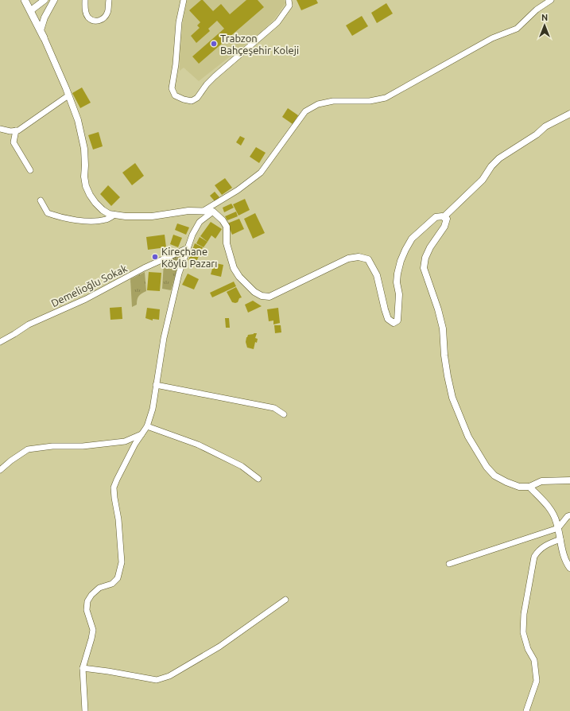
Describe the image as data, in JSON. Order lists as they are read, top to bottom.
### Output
{
  "streets": {
    "street": ["Demelioğlu Sokak"]
  },
  "places": ["Trabzon Bahçeşehir Koleji", "Kireçhane Köylü Pazarı"],
  "north": "top"
}
